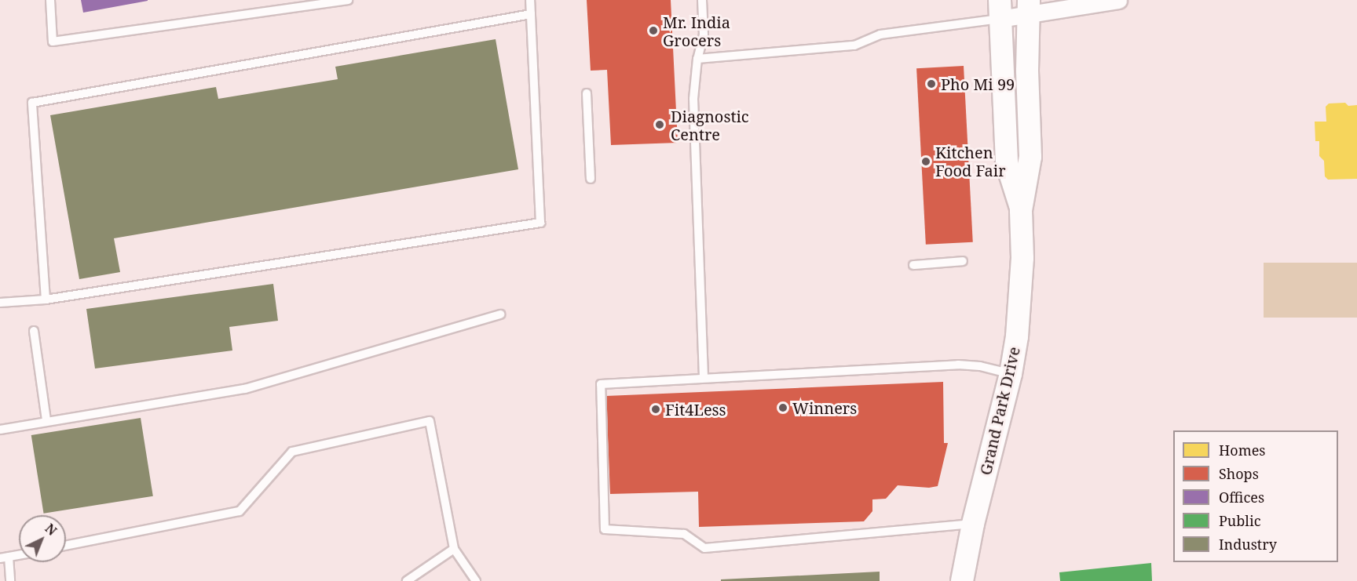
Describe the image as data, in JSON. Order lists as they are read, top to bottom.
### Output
{
  "streets": {
    "street": ["Grand Park Drive"]
  },
  "places": [
    "Mr. India Grocers",
    "Pho Mi 99",
    "Diagnostic Centre",
    "Kitchen Food Fair",
    "Winners",
    "Fit4Less"
  ],
  "legend": [
    "Homes",
    "Shops",
    "Offices",
    "Public",
    "Industry"
  ],
  "north": "top right"
}
